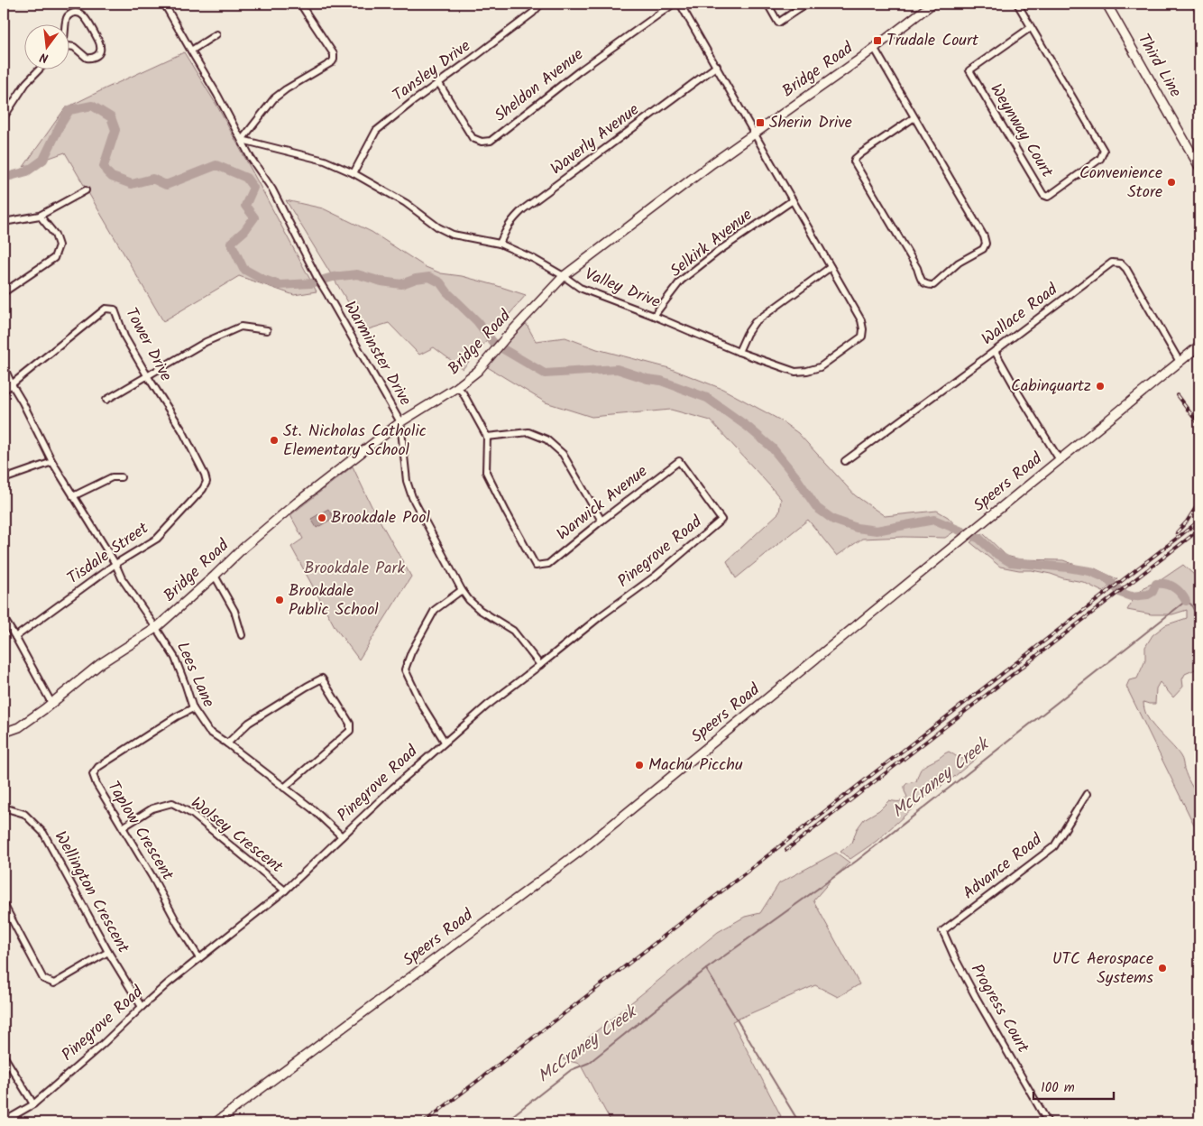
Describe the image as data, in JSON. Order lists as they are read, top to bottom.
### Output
{
  "streets": {
    "main road": ["Third Line", "Bridge Road", "Speers Road"],
    "street": [
      "Tansley Drive",
      "Sheldon Avenue",
      "Weynway Court",
      "Waverly Avenue",
      "Selkirk Avenue",
      "Valley Drive",
      "Wallace Road",
      "Tower Drive",
      "Warminster Drive",
      "Warwick Avenue",
      "Pinegrove Road",
      "Tisdale Street",
      "Lees Lane",
      "Taplow Crescent",
      "Wolsey Crescent",
      "Advance Road",
      "Wellington Crescent",
      "Progress Court"
    ]
  },
  "crossings": [
    ["Bridge Road", "Valley Drive"],
    ["Bridge Road", "Warminster Drive"],
    ["Bridge Road", "Lees Lane"],
    ["Tansley Drive", "Sheldon Avenue"],
    ["Tansley Drive", "Valley Drive"],
    ["Waverly Avenue", "Valley Drive"],
    ["Selkirk Avenue", "Valley Drive"],
    ["Wallace Road", "Speers Road"],
    ["Tower Drive", "Tisdale Street"],
    ["Tower Drive", "Lees Lane"],
    ["Warminster Drive", "Pinegrove Road"],
    ["Warwick Avenue", "Pinegrove Road"],
    ["Pinegrove Road", "Lees Lane"],
    ["Pinegrove Road", "Taplow Crescent"],
    ["Pinegrove Road", "Wolsey Crescent"],
    ["Pinegrove Road", "Wellington Crescent"],
    ["Tisdale Street", "Lees Lane"],
    ["Lees Lane", "Taplow Crescent"],
    ["Taplow Crescent", "Wolsey Crescent"],
    ["Advance Road", "Progress Court"]
  ],
  "water": ["McCraney Creek"],
  "parks": ["Brookdale Park"],
  "places": {
    "transit": ["Trudale Court", "Sherin Drive"],
    "other": [
      "Convenience Store",
      "Cabinquartz",
      "St. Nicholas Catholic Elementary School",
      "Brookdale Pool",
      "Brookdale Public School",
      "Machu Picchu",
      "UTC Aerospace Systems"
    ]
  },
  "scale_bar": "100 m",
  "north": "bottom"
}
